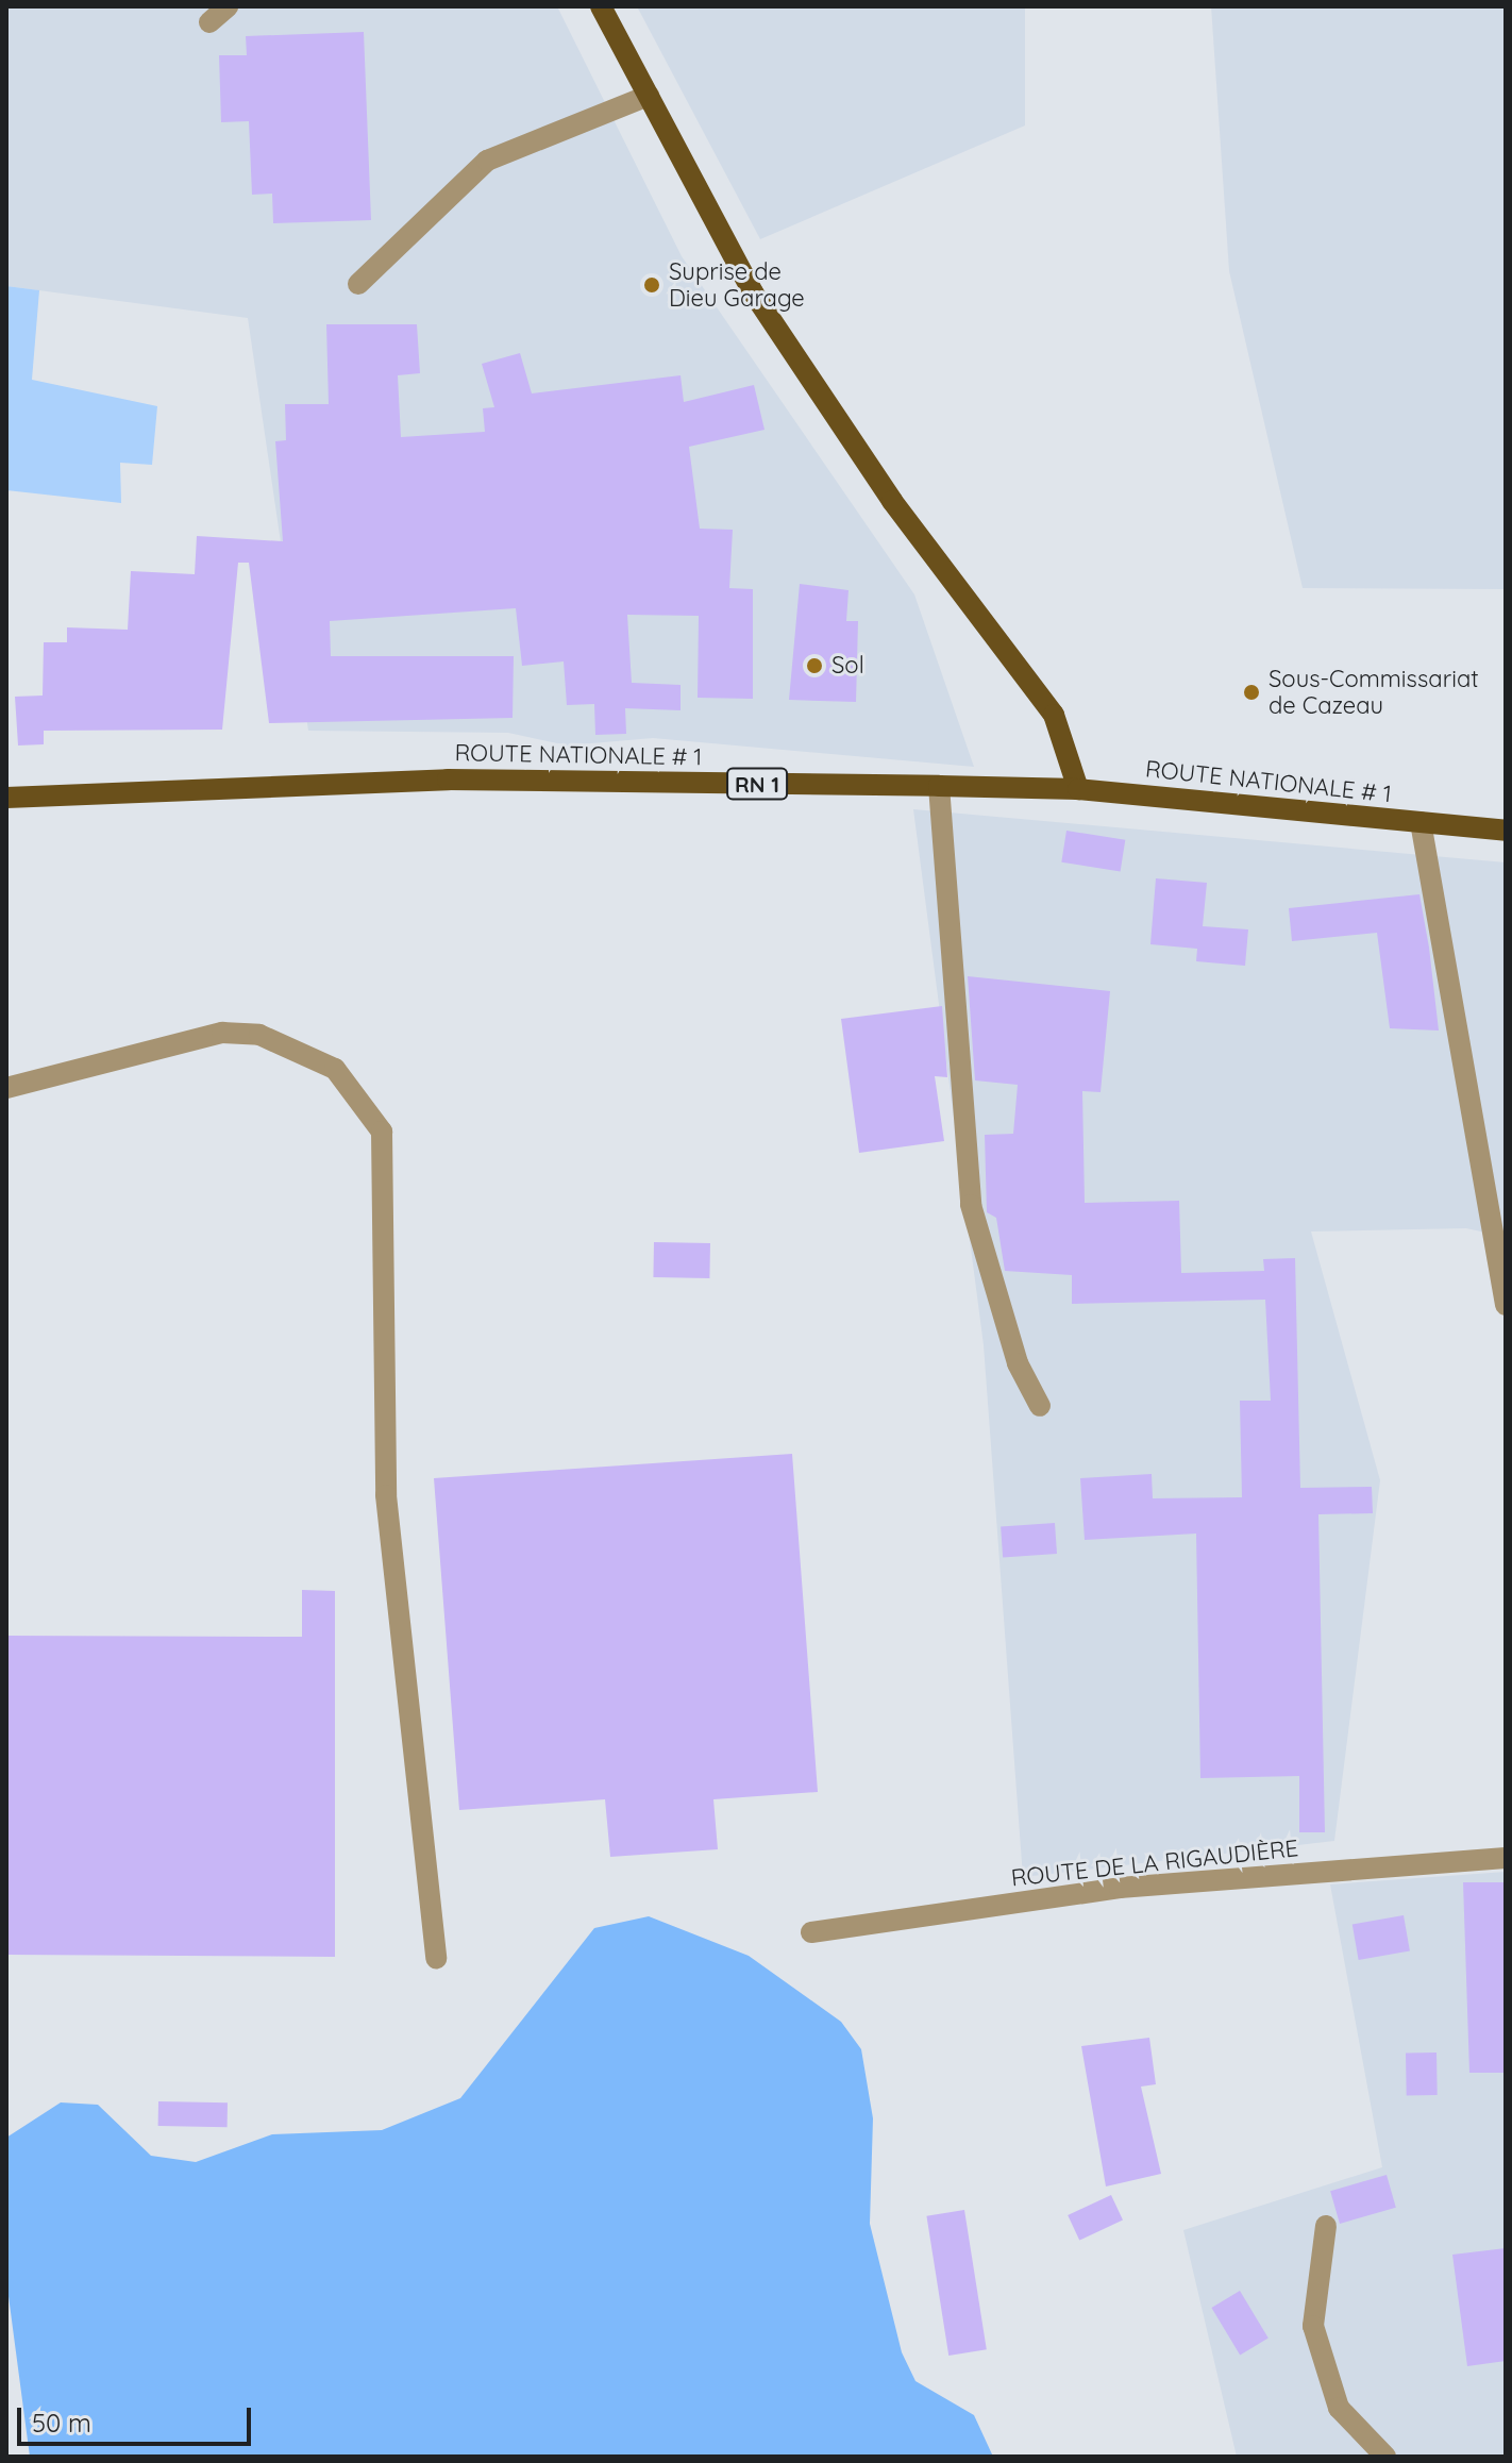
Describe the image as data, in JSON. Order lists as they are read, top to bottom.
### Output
{
  "streets": {
    "main road": ["ROUTE NATIONALE # 1", "RN 1"],
    "street": ["ROUTE DE LA RIGAUDIÈRE"]
  },
  "places": ["Suprise de Dieu Garage", "Sol", "Sous-Commissariat de Cazeau"],
  "scale_bar": "50 m"
}
